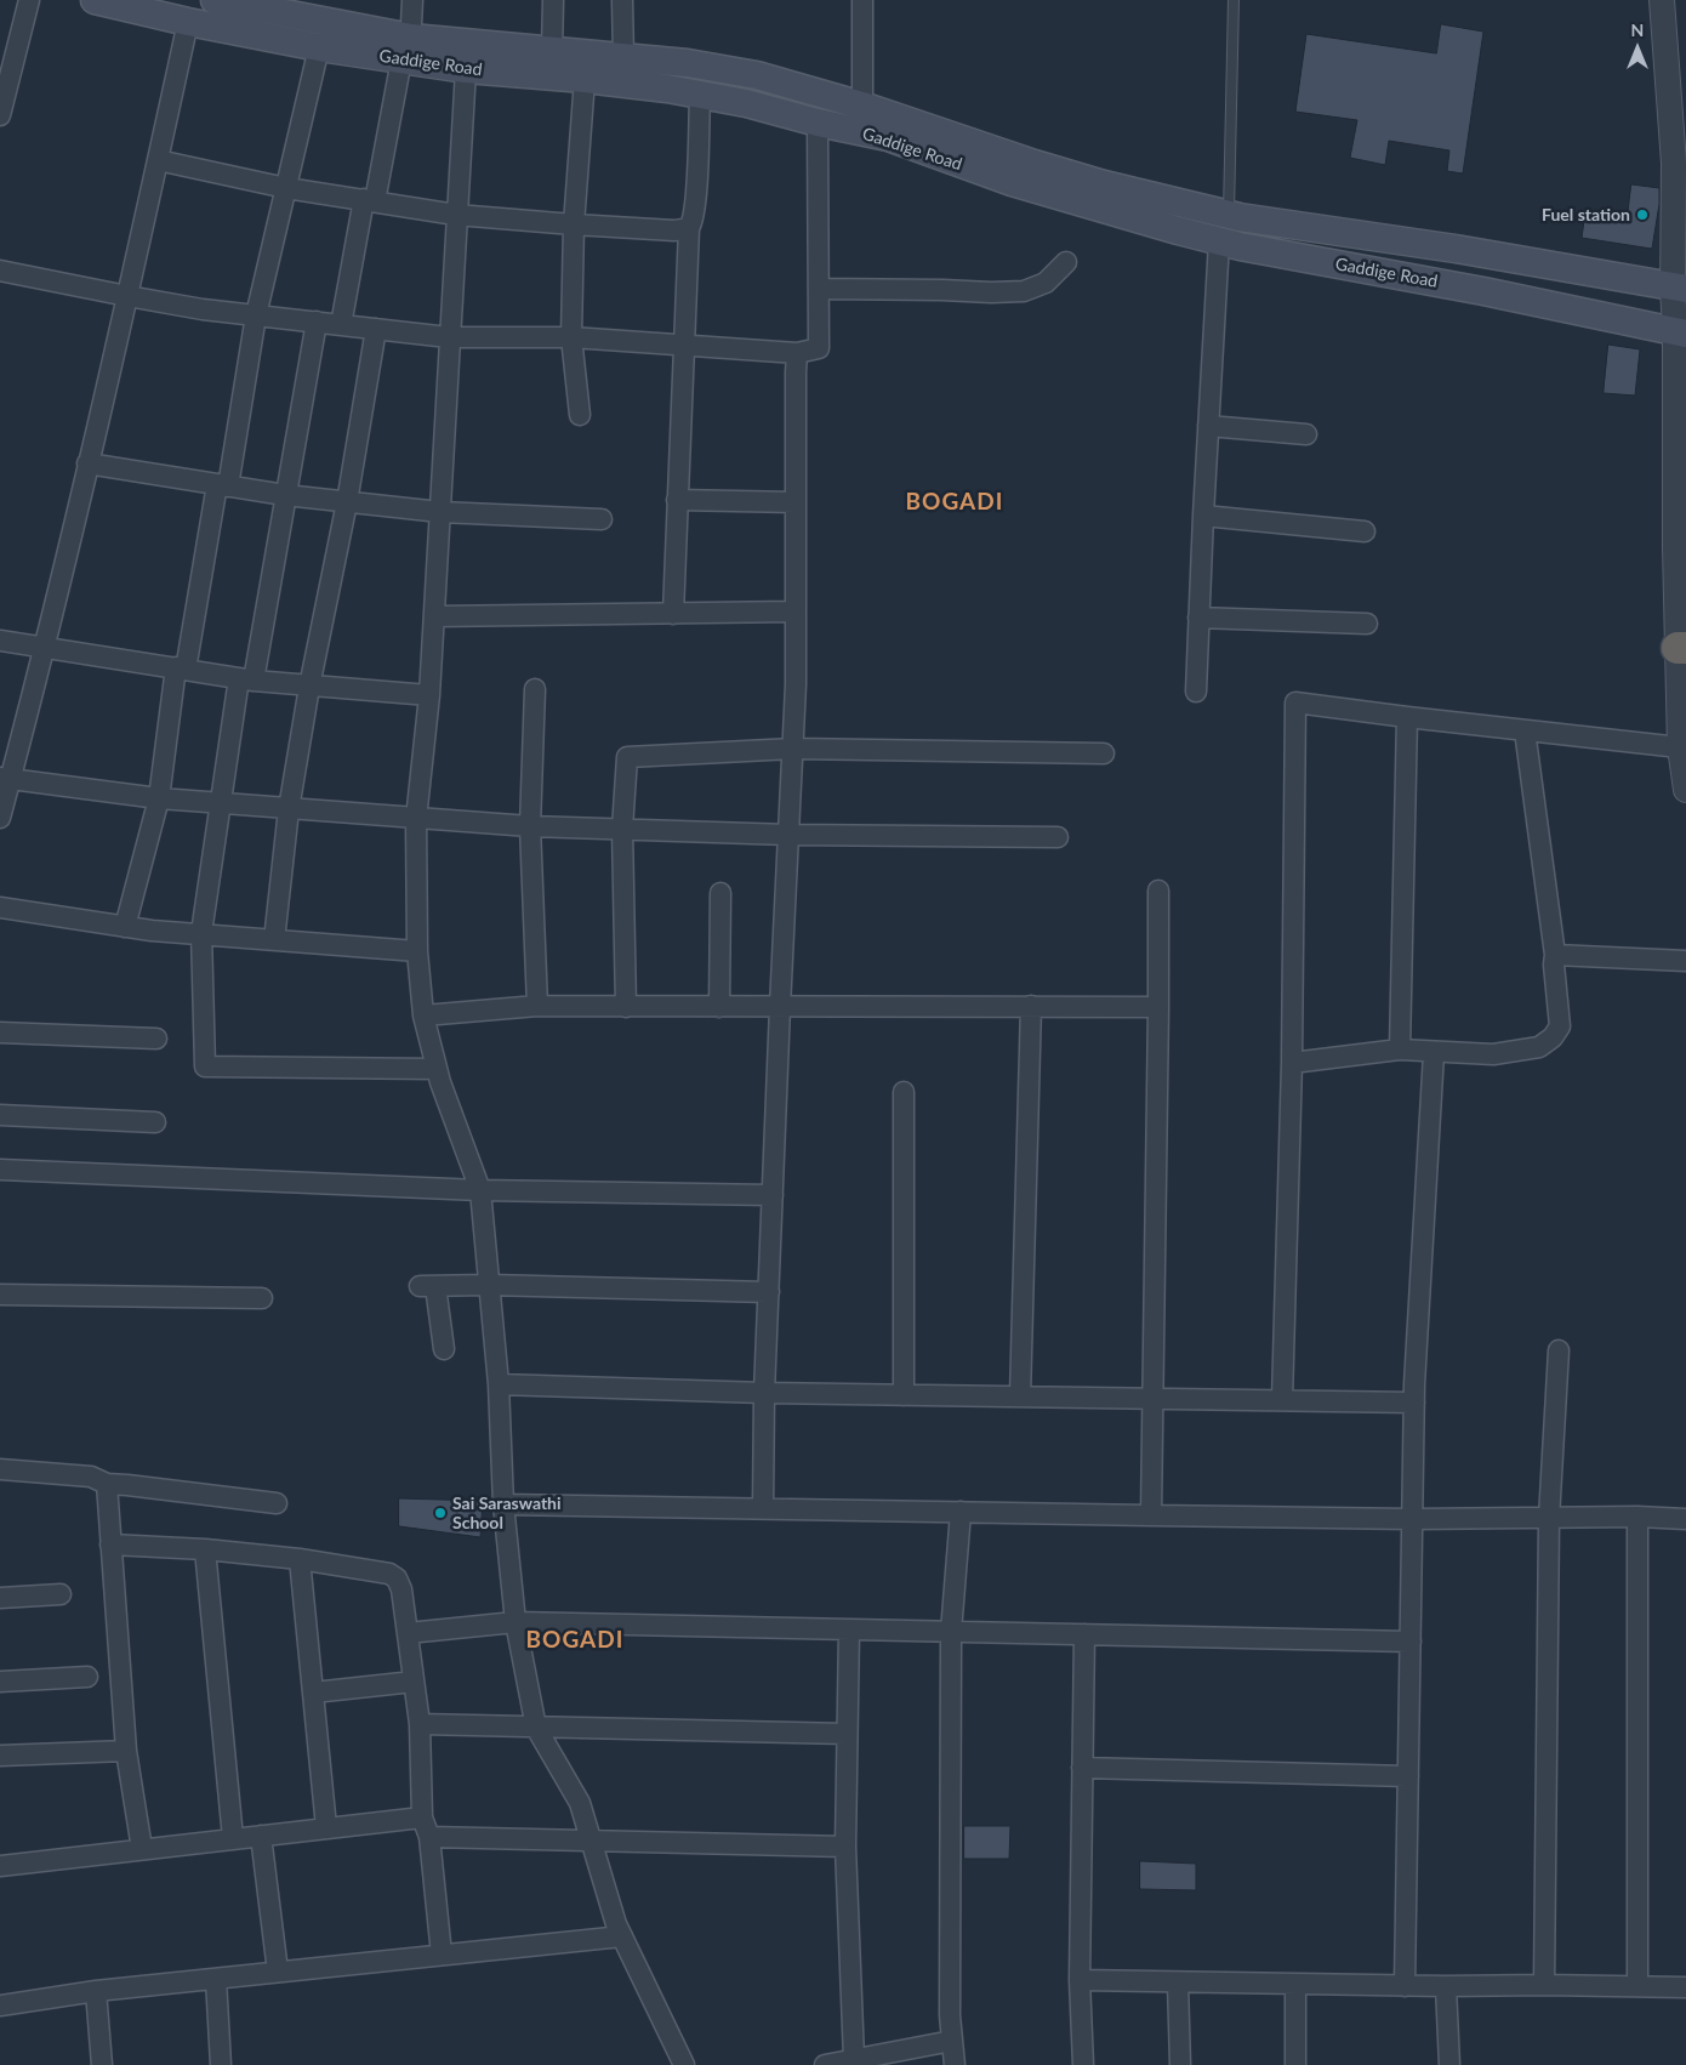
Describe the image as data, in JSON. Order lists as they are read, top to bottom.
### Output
{
  "streets": {
    "main road": ["Gaddige Road"]
  },
  "districts": ["BOGADI", "BOGADI"],
  "places": ["Fuel station", "Sai Saraswathi School"],
  "north": "top"
}
